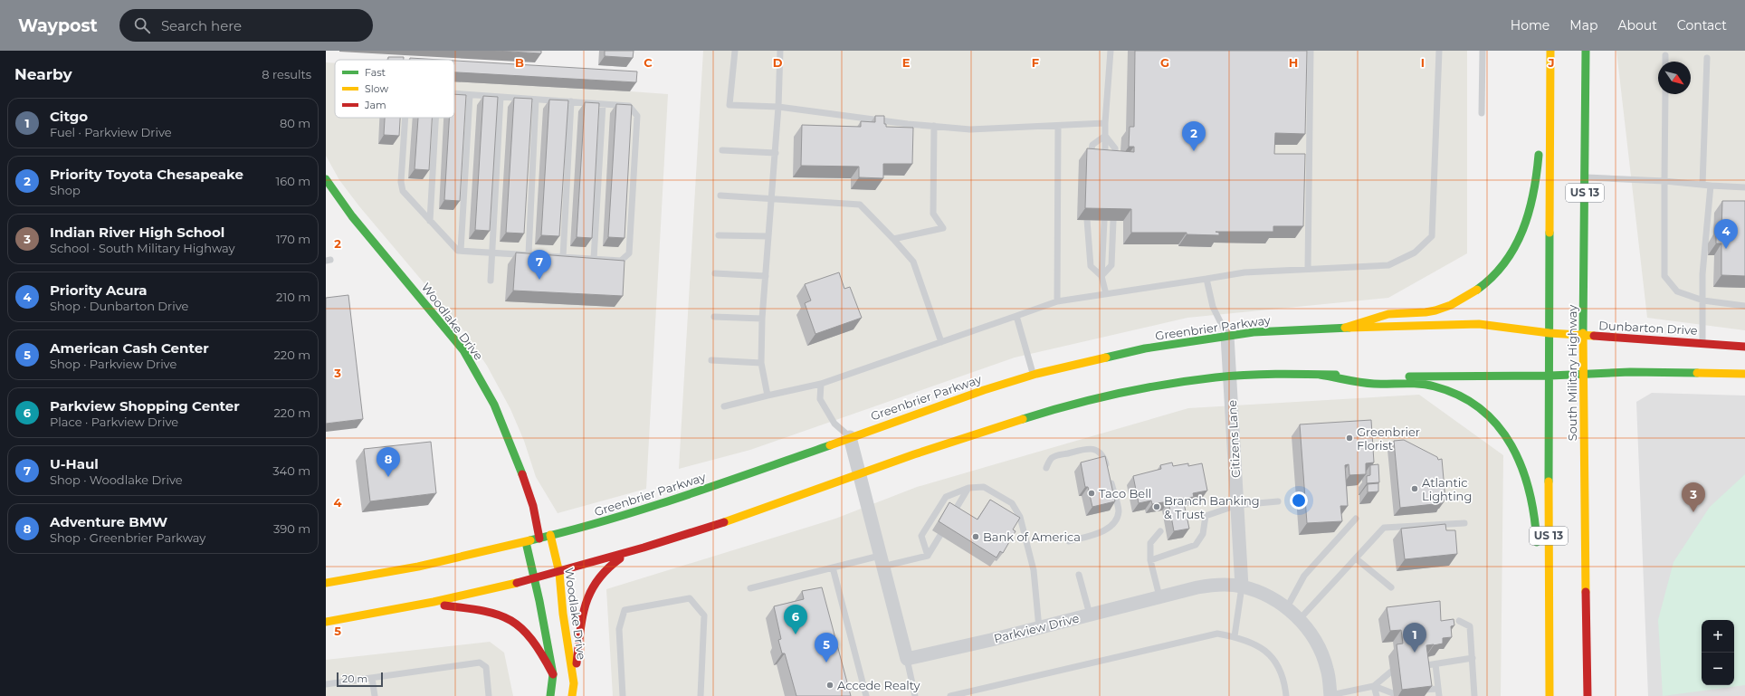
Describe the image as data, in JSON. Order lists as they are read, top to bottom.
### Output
{
  "streets": {
    "main road": [
      "US 13",
      "Woodlake Drive",
      "Greenbrier Parkway",
      "Dunbarton Drive",
      "South Military Highway"
    ],
    "street": ["Citizens Lane", "Parkview Drive"]
  },
  "crossings": [
    ["Woodlake Drive", "Greenbrier Parkway"],
    ["Greenbrier Parkway", "Dunbarton Drive"],
    ["Greenbrier Parkway", "South Military Highway"],
    ["Greenbrier Parkway", "Citizens Lane"],
    ["Dunbarton Drive", "South Military Highway"],
    ["Citizens Lane", "Parkview Drive"]
  ],
  "places": [
    "Greenbrier Florist",
    "Atlantic Lighting",
    "Taco Bell",
    "Branch Banking & Trust",
    "Bank of America",
    "Accede Realty"
  ],
  "legend": ["Fast", "Slow", "Jam"],
  "scale_bar": "20 m",
  "north": "bottom right",
  "page": {
    "header": "Waypost",
    "search": "Search here",
    "nav": [
      "Home",
      "Map",
      "About",
      "Contact"
    ],
    "heading": ["Nearby", "8 results"],
    "list": [
      {
        "mark": "1",
        "name": "Citgo",
        "note": "Fuel · Parkview Drive",
        "value": "80 m"
      },
      {
        "mark": "2",
        "name": "Priority Toyota Chesapeake",
        "note": "Shop",
        "value": "160 m"
      },
      {
        "mark": "3",
        "name": "Indian River High School",
        "note": "School · South Military Highway",
        "value": "170 m"
      },
      {
        "mark": "4",
        "name": "Priority Acura",
        "note": "Shop · Dunbarton Drive",
        "value": "210 m"
      },
      {
        "mark": "5",
        "name": "American Cash Center",
        "note": "Shop · Parkview Drive",
        "value": "220 m"
      },
      {
        "mark": "6",
        "name": "Parkview Shopping Center",
        "note": "Place · Parkview Drive",
        "value": "220 m"
      },
      {
        "mark": "7",
        "name": "U-Haul",
        "note": "Shop · Woodlake Drive",
        "value": "340 m"
      },
      {
        "mark": "8",
        "name": "Adventure BMW",
        "note": "Shop · Greenbrier Parkway",
        "value": "390 m"
      }
    ],
    "pins": [
      "2",
      "4",
      "7",
      "8",
      "3",
      "6",
      "1",
      "5"
    ],
    "map_buttons": ["+", "−"],
    "scale": "20 m"
  },
  "grid": {
    "columns": [
      "B",
      "C",
      "D",
      "E",
      "F",
      "G",
      "H",
      "I",
      "J"
    ],
    "rows": [
      "2",
      "3",
      "4",
      "5"
    ]
  }
}
